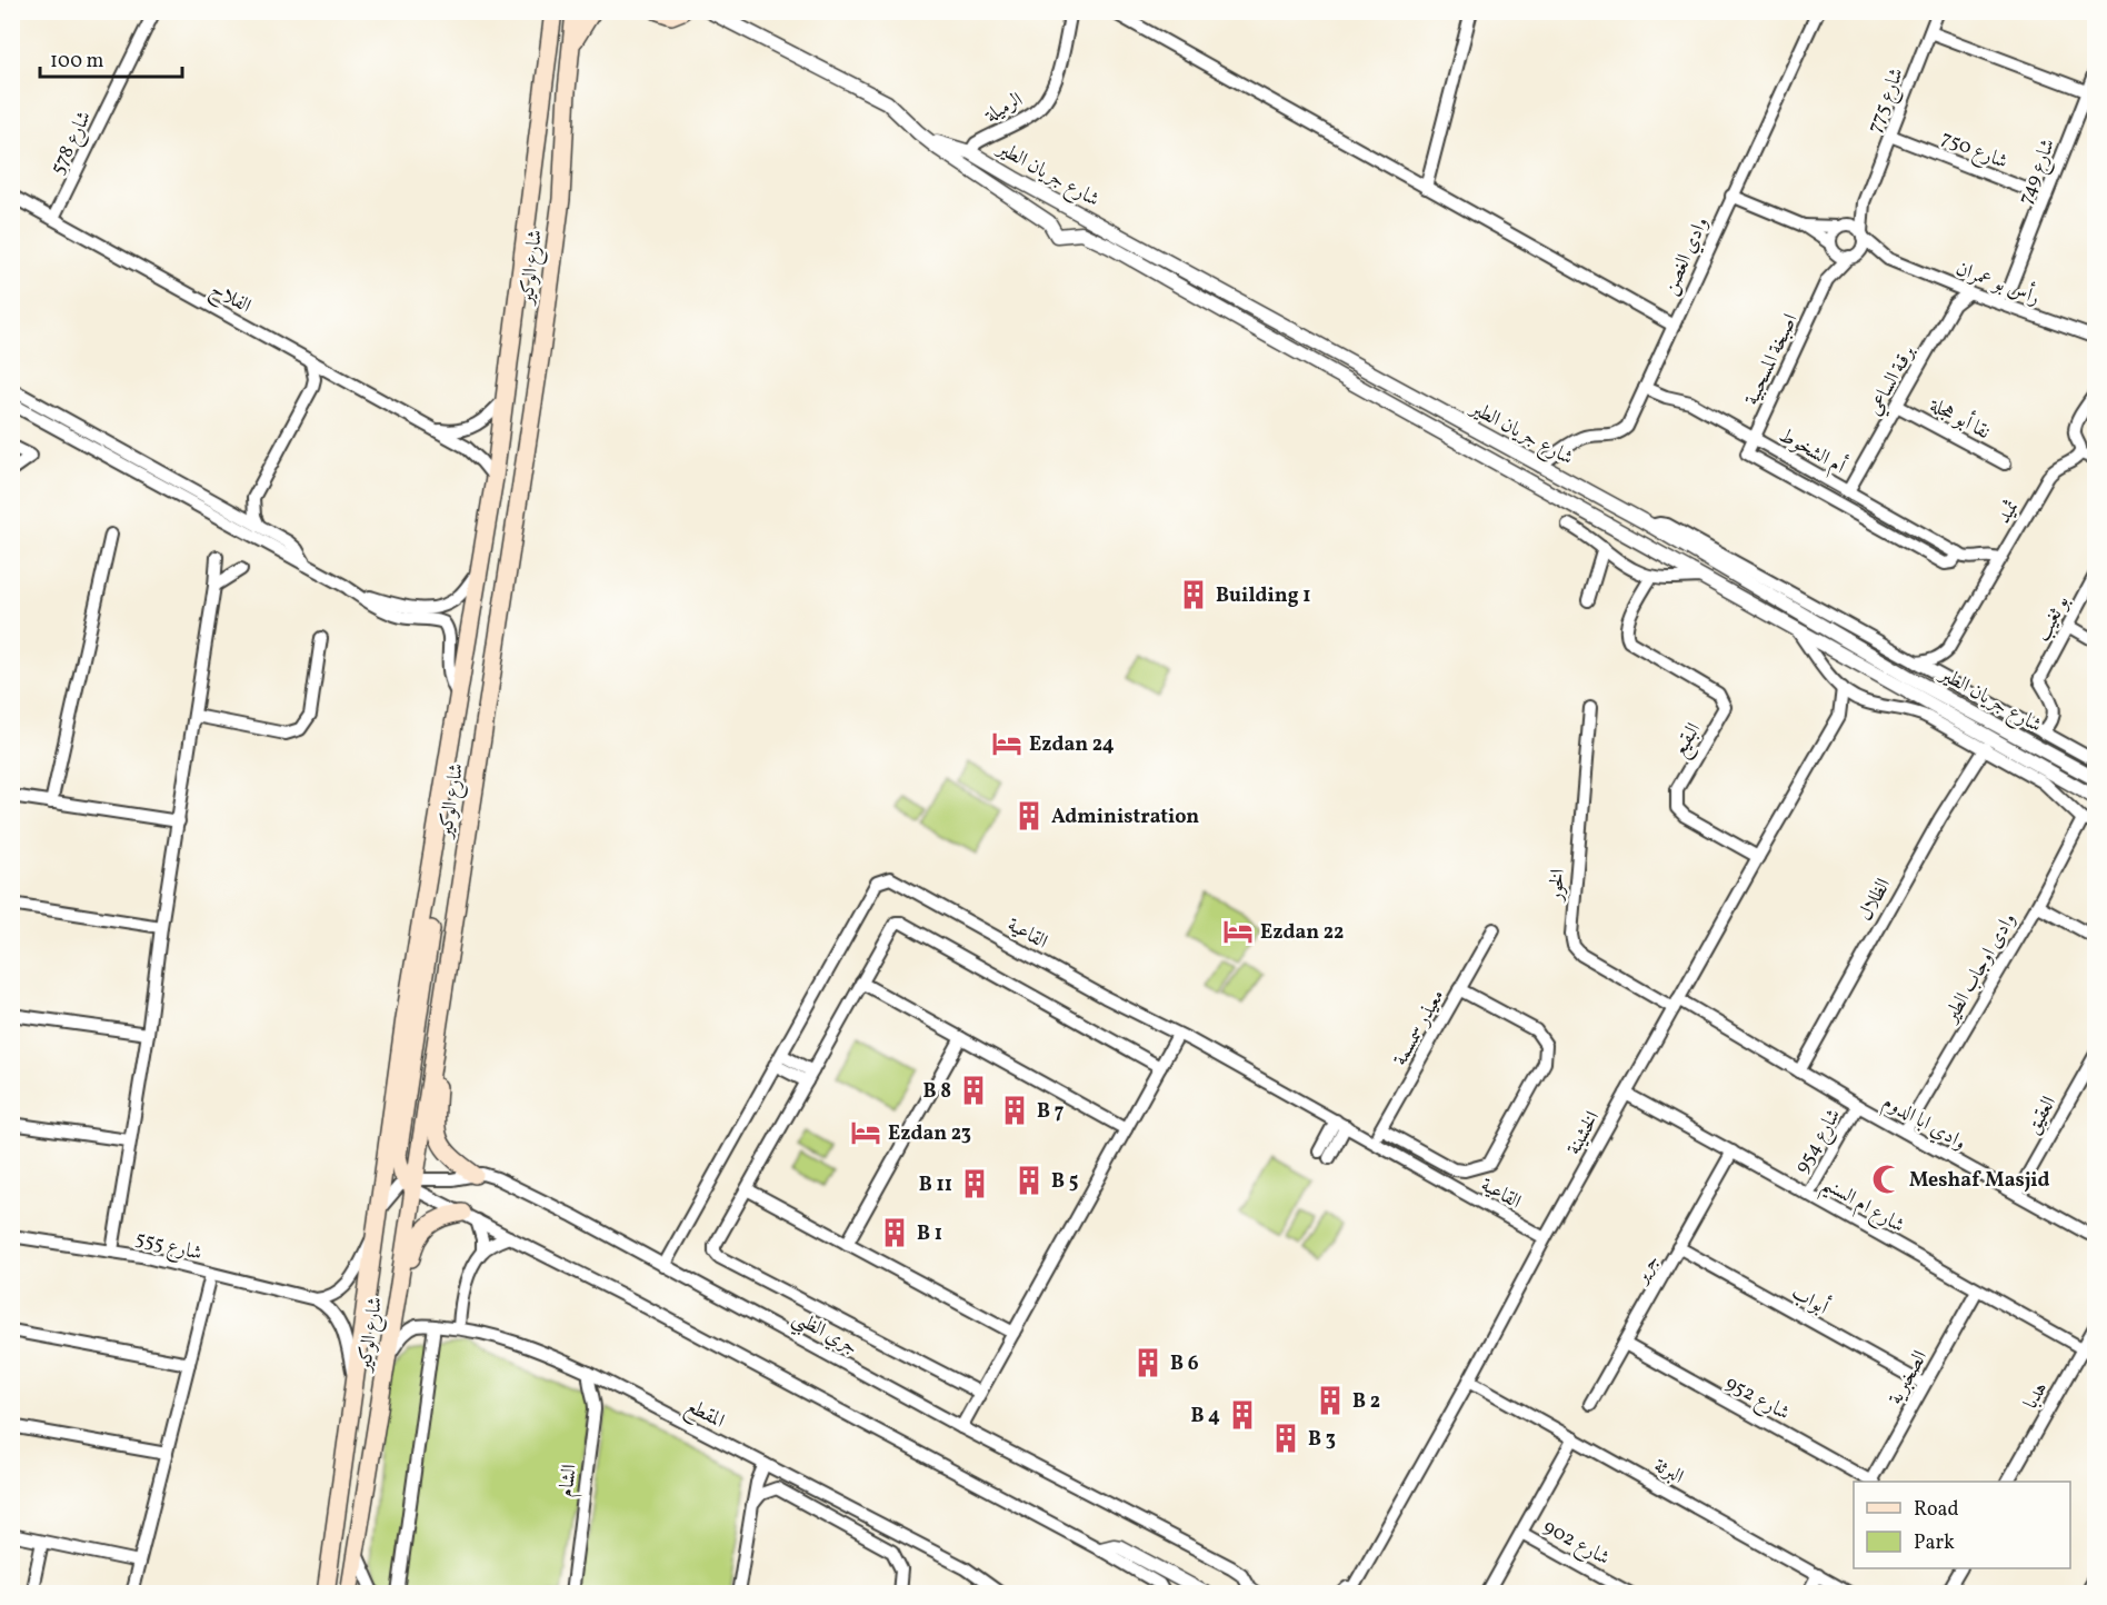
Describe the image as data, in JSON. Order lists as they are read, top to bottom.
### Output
{
  "streets": {
    "main road": ["شارع الوكير"],
    "street": [
      "شارع 775",
      "الرميلة",
      "شارع 578",
      "شارع 750",
      "شارع 749",
      "شارع جريان الطير",
      "وادي الغصن",
      "رأس بو عمران",
      "الفلاح",
      "اصبخة المسحبية",
      "برقـة الساعي",
      "نقا أبو هجلة",
      "أم الشخوط",
      "ثميد",
      "بو ثغيب",
      "البقيع",
      "الخور",
      "الظلال",
      "القاعية",
      "وادى اوجاب الطير",
      "معيذر سمسمة",
      "العقيق",
      "وادي ابا الدوم",
      "الخشينة",
      "شارع 954",
      "شارع ام السنيم",
      "شارع 555",
      "جرير",
      "أبواب",
      "جري الظبي",
      "الصخبرية",
      "هدبا",
      "شارع 952",
      "المقطع",
      "البرثة",
      "الشام",
      "شارع 902"
    ]
  },
  "crossings": [
    ["شارع 775", "شارع 750"],
    ["شارع 775", "رأس بو عمران"],
    ["شارع 775", "اصبخة المسحبية"],
    ["الرميلة", "شارع جريان الطير"],
    ["شارع 578", "الفلاح"],
    ["شارع 750", "شارع 749"],
    ["شارع جريان الطير", "وادي الغصن"],
    ["شارع جريان الطير", "الظلال"],
    ["شارع جريان الطير", "وادى اوجاب الطير"],
    ["شارع جريان الطير", "الخشينة"],
    ["وادي الغصن", "أم الشخوط"],
    ["شارع الوكير", "الفلاح"],
    ["شارع الوكير", "جري الظبي"],
    ["شارع الوكير", "المقطع"],
    ["رأس بو عمران", "اصبخة المسحبية"],
    ["رأس بو عمران", "برقـة الساعي"],
    ["اصبخة المسحبية", "أم الشخوط"],
    ["برقـة الساعي", "نقا أبو هجلة"],
    ["برقـة الساعي", "أم الشخوط"],
    ["أم الشخوط", "ثميد"],
    ["البقيع", "الخشينة"],
    ["الخور", "وادي ابا الدوم"],
    ["الخور", "الخشينة"],
    ["الظلال", "وادي ابا الدوم"],
    ["القاعية", "معيذر سمسمة"],
    ["القاعية", "الخشينة"],
    ["القاعية", "جري الظبي"],
    ["وادى اوجاب الطير", "وادي ابا الدوم"],
    ["العقيق", "وادي ابا الدوم"],
    ["وادي ابا الدوم", "شارع 954"],
    ["الخشينة", "شارع ام السنيم"],
    ["الخشينة", "البرثة"],
    ["شارع 954", "شارع ام السنيم"],
    ["شارع ام السنيم", "جرير"],
    ["شارع ام السنيم", "الصخبرية"],
    ["شارع ام السنيم", "هدبا"],
    ["جرير", "أبواب"],
    ["جرير", "شارع 952"],
    ["أبواب", "الصخبرية"],
    ["المقطع", "الشام"]
  ],
  "places": {
    "building": [
      "Building 1",
      "Administration",
      "B 8",
      "B 7",
      "B 5",
      "B 11",
      "B 1",
      "B 6",
      "B 2",
      "B 4",
      "B 3"
    ],
    "hotel": ["Ezdan 24", "Ezdan 22", "Ezdan 23"],
    "mosque": ["Meshaf Masjid"]
  },
  "legend": ["Road", "Park"],
  "scale_bar": "100 m"
}
